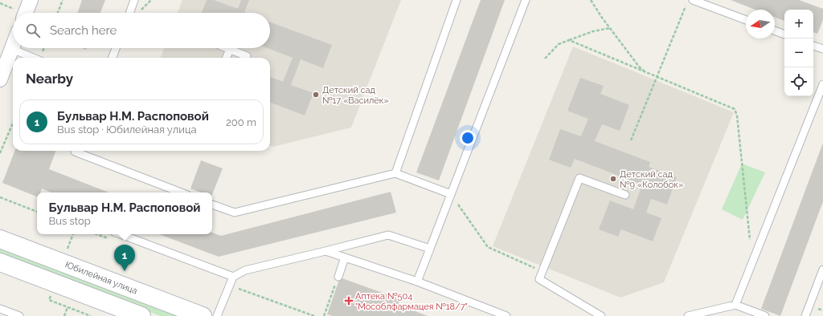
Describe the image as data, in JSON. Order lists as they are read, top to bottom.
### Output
{
  "streets": {
    "main road": ["Юбилейная улица"]
  },
  "places": {
    "other": ["Детский сад №17 «Василёк»", "Детский сад №9 «Колобок»"],
    "health": ["Аптека №504 \"Мособлфармацея №18/7\""]
  },
  "north": "left",
  "page": {
    "map_buttons": ["+", "−"],
    "search": "Search here",
    "heading": "Nearby",
    "list": [
      {
        "mark": "1",
        "name": "Бульвар Н.М. Распоповой",
        "note": "Bus stop · Юбилейная улица",
        "value": "200 m"
      }
    ],
    "popup": ["Бульвар Н.М. Распоповой", "Bus stop"],
    "pins": "1"
  }
}
